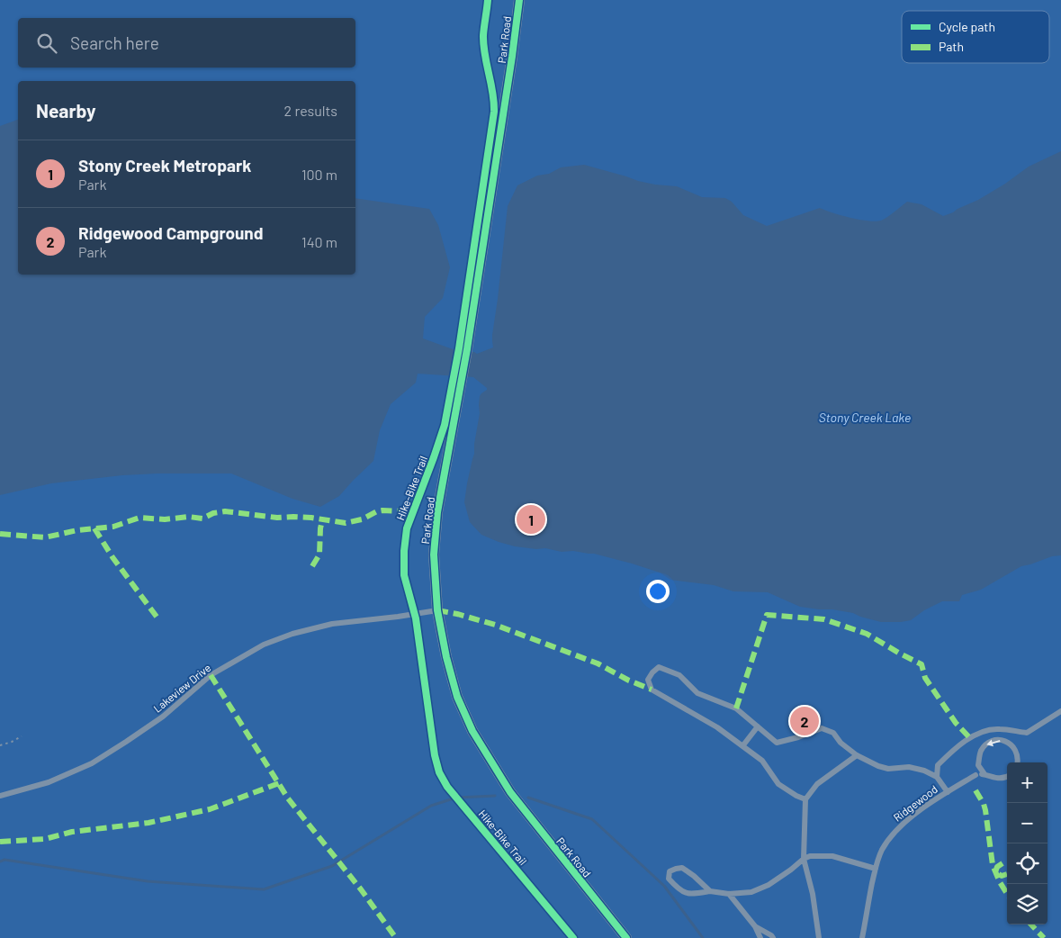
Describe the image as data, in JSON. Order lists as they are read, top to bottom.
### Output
{
  "streets": {
    "street": ["Park Road"],
    "lane": ["Lakeview Drive", "Ridgewood"],
    "cycle path": ["Hike-Bike Trail"]
  },
  "crossings": [
    ["Park Road", "Lakeview Drive"]
  ],
  "water": ["Stony Creek Lake"],
  "legend": ["Cycle path", "Path"],
  "page": {
    "search": "Search here",
    "heading": ["Nearby", "2 results"],
    "list": [
      {
        "mark": "1",
        "name": "Stony Creek Metropark",
        "note": "Park",
        "value": "100 m"
      },
      {
        "mark": "2",
        "name": "Ridgewood Campground",
        "note": "Park",
        "value": "140 m"
      }
    ],
    "pins": ["1", "2"],
    "map_buttons": ["+", "−"]
  }
}
